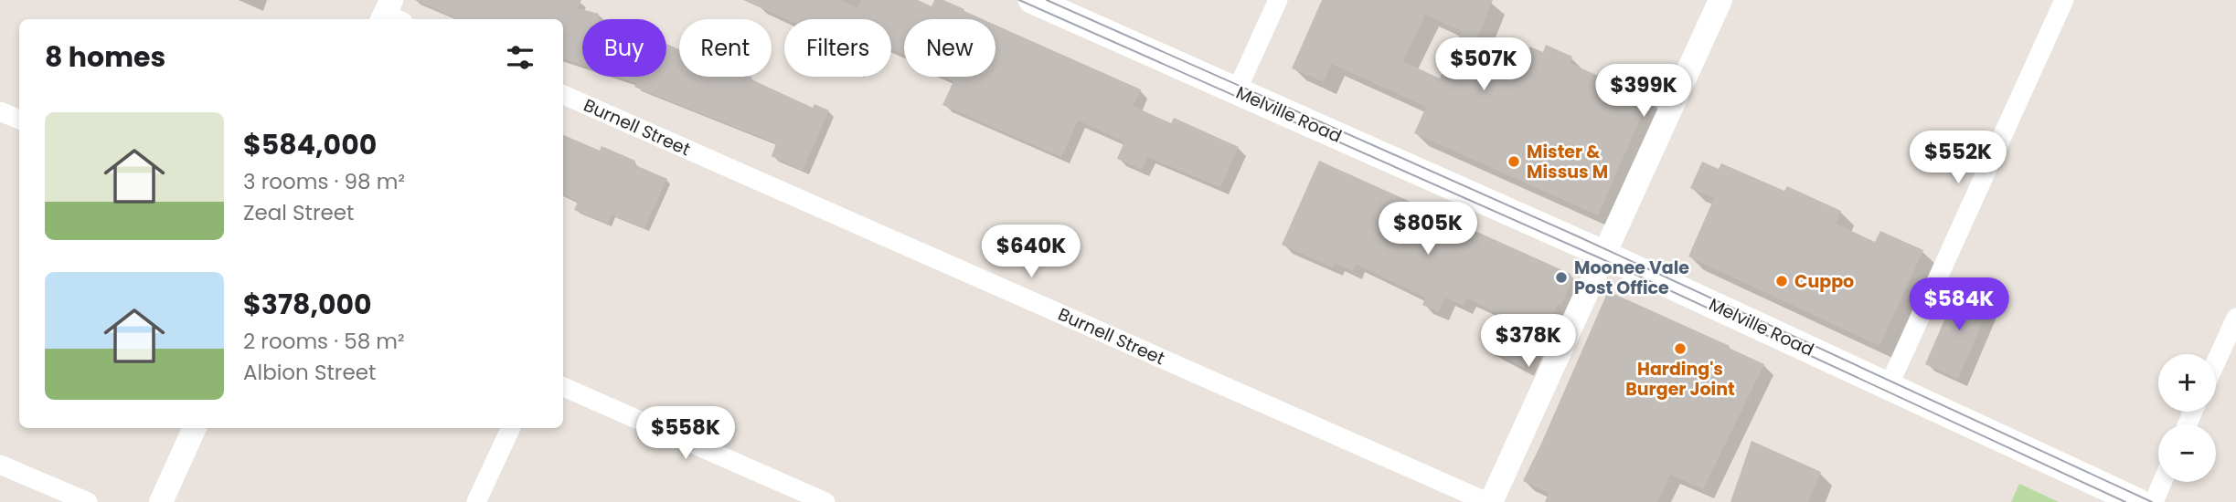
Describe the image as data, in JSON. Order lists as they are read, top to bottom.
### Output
{
  "streets": {
    "main road": ["Melville Road"],
    "street": ["Burnell Street"]
  },
  "places": [
    "Mister & Missus M",
    "Moonee Vale Post Office",
    "Cuppo",
    "Harding's Burger Joint"
  ],
  "page": {
    "chip": [
      "Buy",
      "Rent",
      "Filters",
      "New"
    ],
    "heading": "8 homes",
    "price": [
      "$507K",
      "$399K",
      "$552K",
      "$805K",
      "$640K",
      "$584K",
      "$378K",
      "$558K"
    ],
    "list": [
      {
        "name": "$584,000",
        "note": "3 rooms · 98 m² · Zeal Street"
      },
      {
        "name": "$378,000",
        "note": "2 rooms · 58 m² · Albion Street"
      }
    ],
    "map_buttons": ["+", "−"]
  }
}
